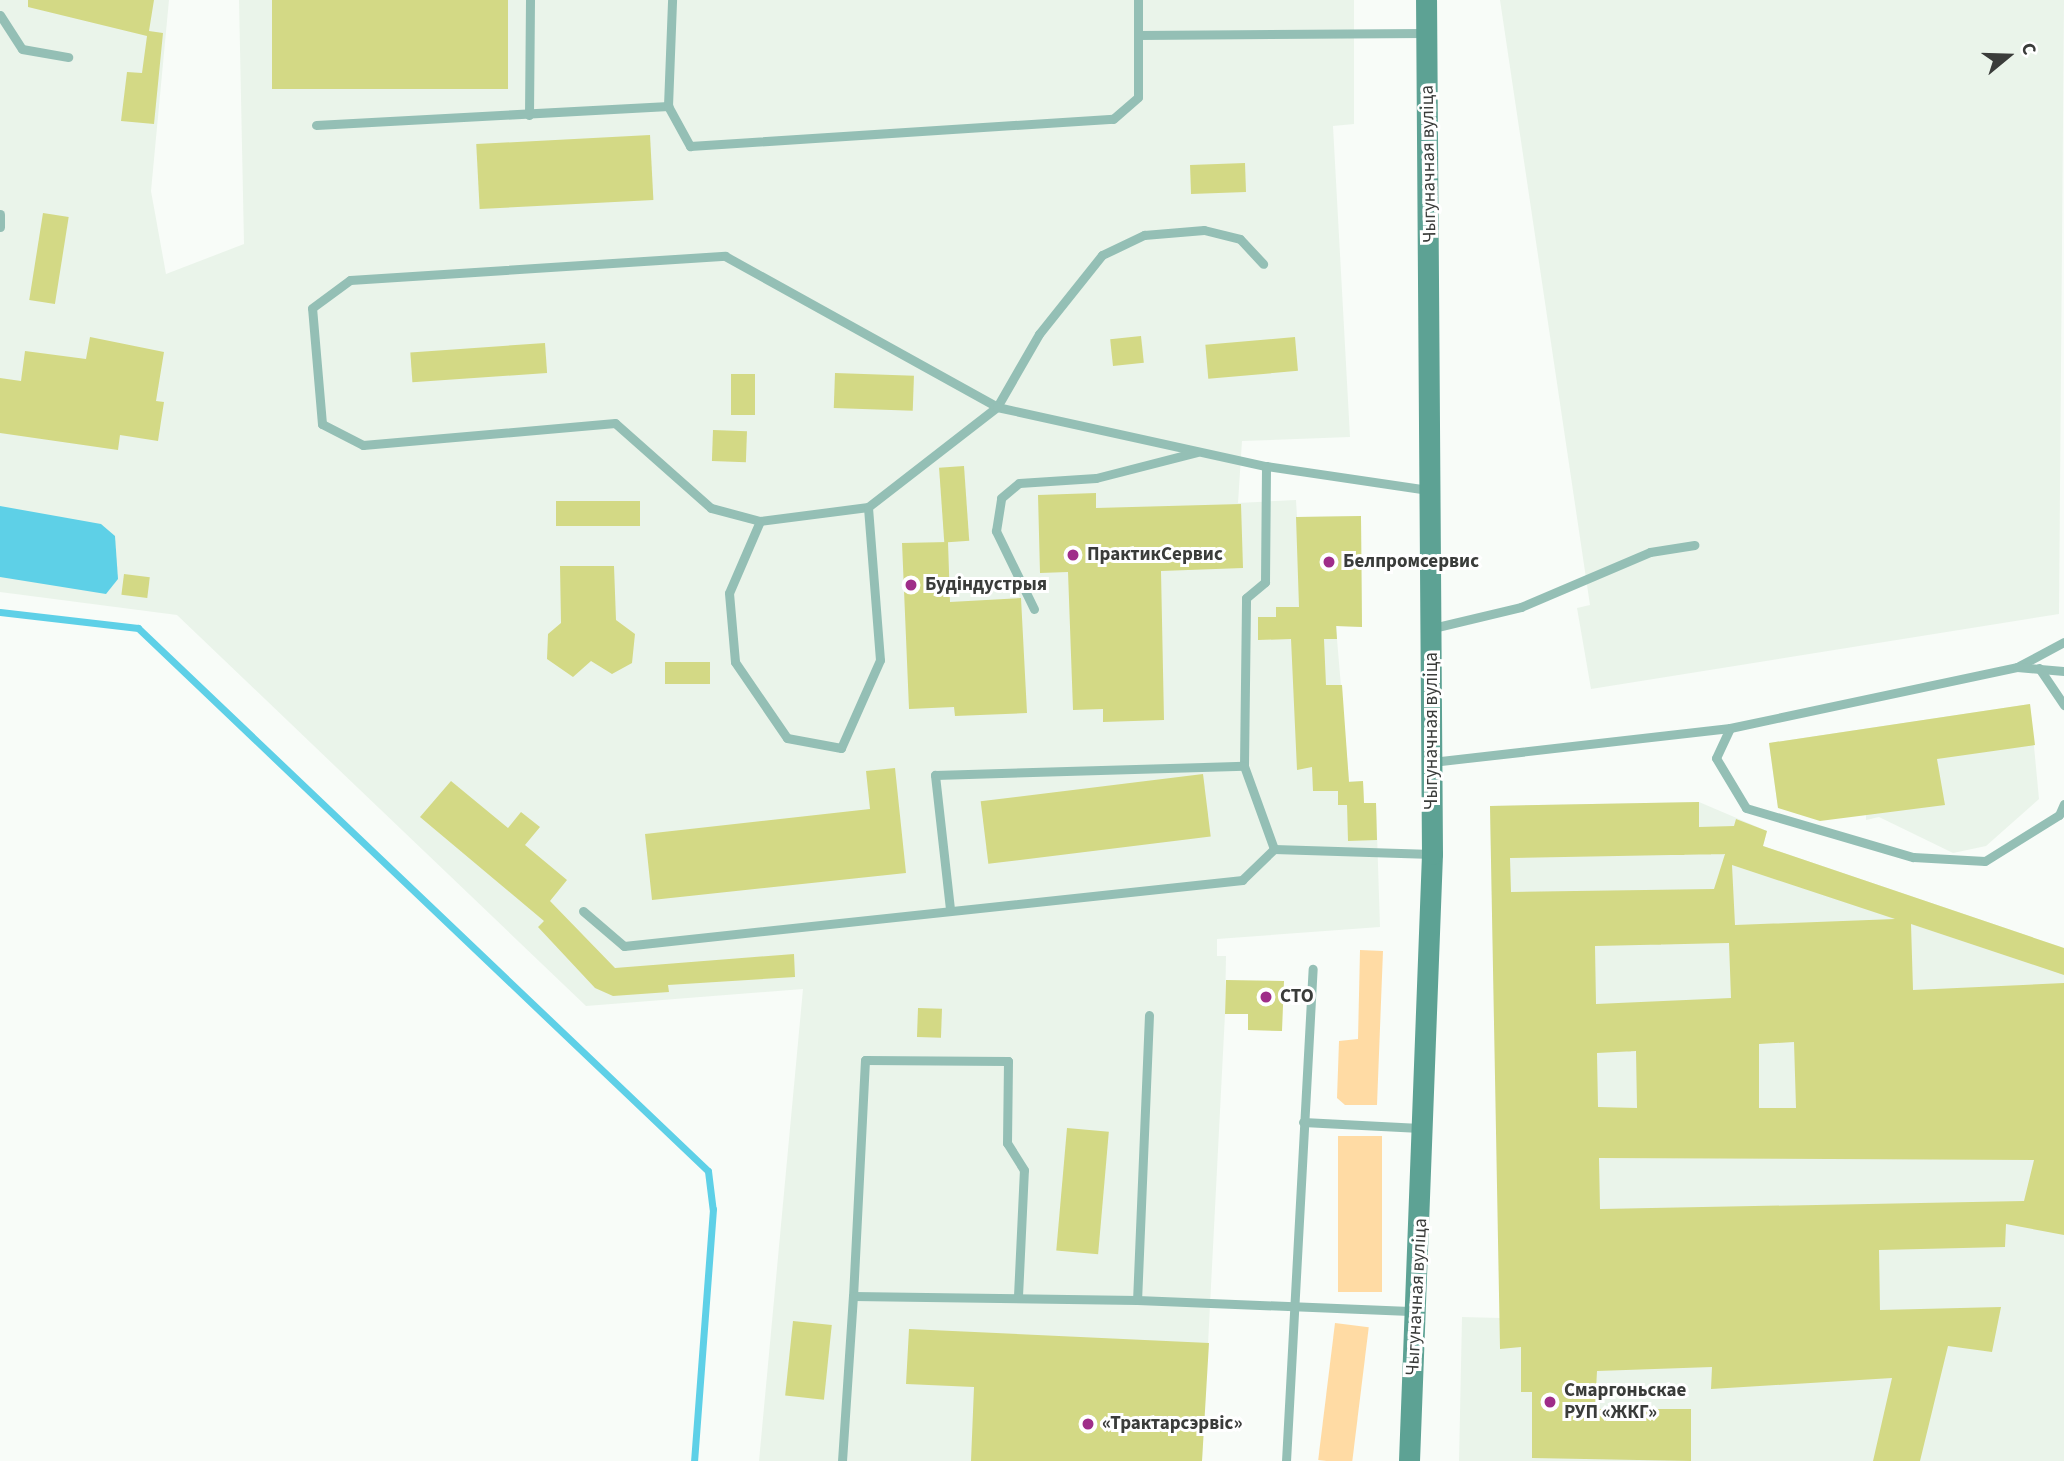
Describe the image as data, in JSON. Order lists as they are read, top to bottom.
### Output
{
  "streets": {
    "street": ["Чыгуначная вуліца"]
  },
  "places": [
    "ПрактикСервис",
    "Белпромсервис",
    "Будіндустрыя",
    "СТО",
    "Смаргоньскае РУП «ЖКГ»",
    "«Трактарсэрвіс»"
  ],
  "north": "right"
}
